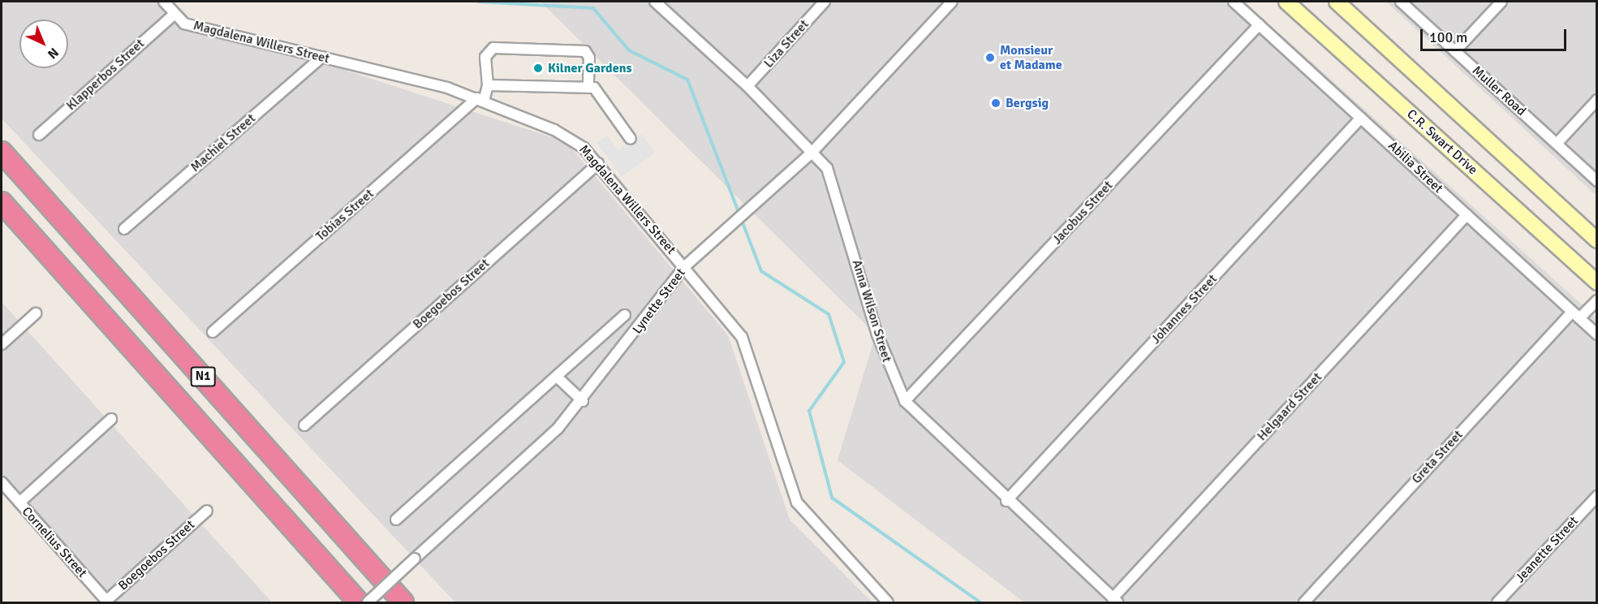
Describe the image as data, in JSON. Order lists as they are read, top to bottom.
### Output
{
  "streets": {
    "highway": ["N1"],
    "main road": ["C.R. Swart Drive"],
    "street": [
      "Magdalena Willers Street",
      "Liza Street",
      "Klapperbos Street",
      "Muller Road",
      "Machiel Street",
      "Abilia Street",
      "Jacobus Street",
      "Tobias Street",
      "Boegoebos Street",
      "Lynette Street",
      "Johannes Street",
      "Anna Wilson Street",
      "Helgaard Street",
      "Greta Street",
      "Cornelius Street",
      "Jeanette Street"
    ]
  },
  "crossings": [
    ["Magdalena Willers Street", "Klapperbos Street"],
    ["Magdalena Willers Street", "Machiel Street"],
    ["Magdalena Willers Street", "Tobias Street"],
    ["Magdalena Willers Street", "Boegoebos Street"],
    ["Magdalena Willers Street", "Lynette Street"],
    ["Liza Street", "Anna Wilson Street"],
    ["Abilia Street", "Jacobus Street"],
    ["Abilia Street", "Johannes Street"],
    ["Abilia Street", "Helgaard Street"],
    ["Abilia Street", "Greta Street"],
    ["Jacobus Street", "Anna Wilson Street"],
    ["Boegoebos Street", "Cornelius Street"],
    ["Lynette Street", "Anna Wilson Street"],
    ["Johannes Street", "Anna Wilson Street"],
    ["Anna Wilson Street", "Helgaard Street"]
  ],
  "places": ["Monsieur et Madame", "Kilner Gardens", "Bergsig"],
  "scale_bar": "100 m",
  "north": "bottom right"
}
